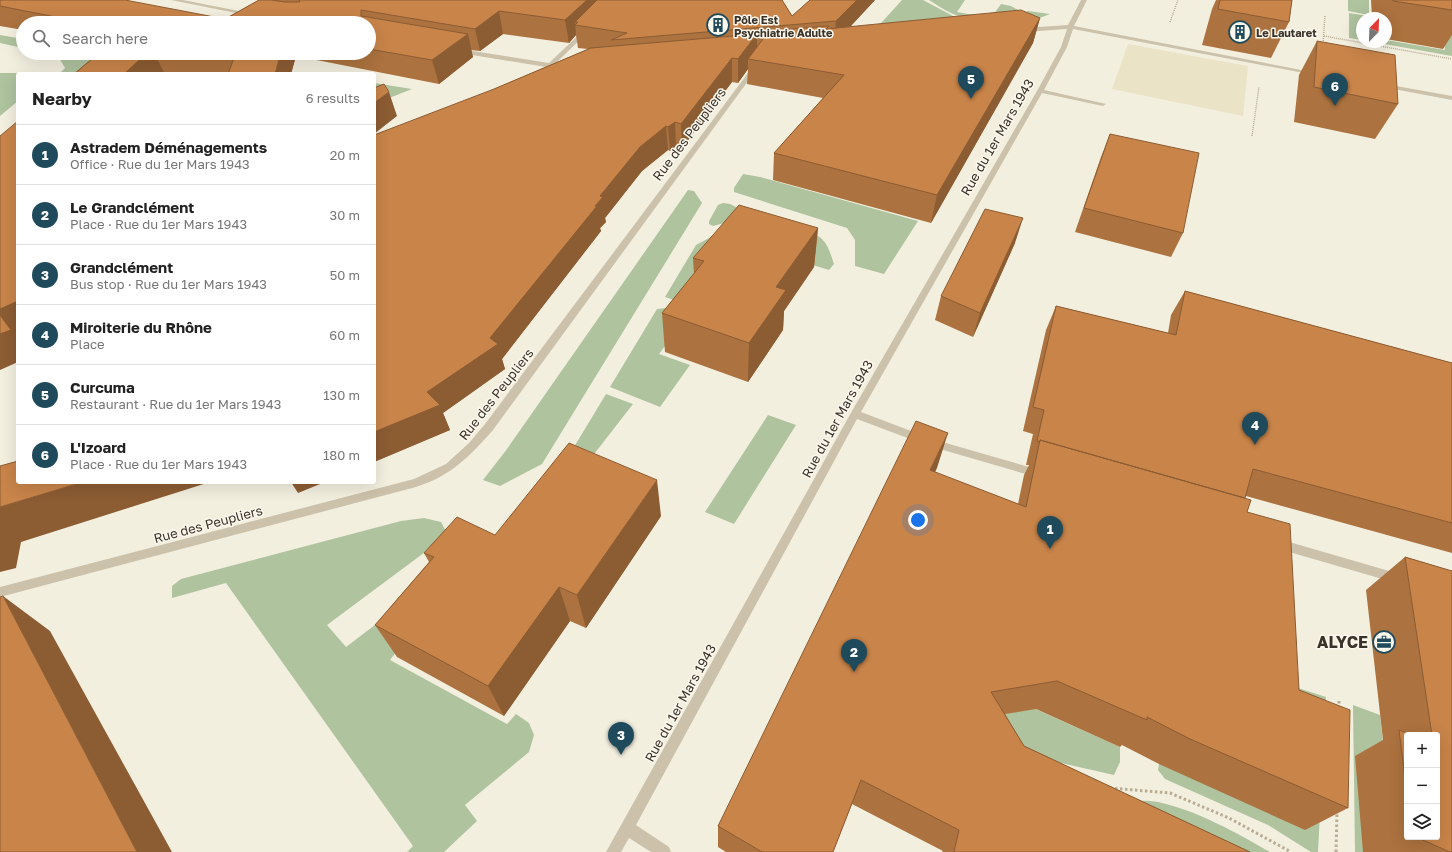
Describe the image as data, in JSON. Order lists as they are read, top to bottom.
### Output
{
  "streets": {
    "street": ["Rue des Peupliers", "Rue du 1er Mars 1943"]
  },
  "places": {
    "building": ["Pôle Est Psychiatrie Adulte", "Le Lautaret"],
    "office": ["ALYCE"]
  },
  "north": "top right",
  "page": {
    "search": "Search here",
    "pins": [
      "5",
      "6",
      "4",
      "1",
      "2",
      "3"
    ],
    "heading": ["Nearby", "6 results"],
    "list": [
      {
        "mark": "1",
        "name": "Astradem Déménagements",
        "note": "Office · Rue du 1er Mars 1943",
        "value": "20 m"
      },
      {
        "mark": "2",
        "name": "Le Grandclément",
        "note": "Place · Rue du 1er Mars 1943",
        "value": "30 m"
      },
      {
        "mark": "3",
        "name": "Grandclément",
        "note": "Bus stop · Rue du 1er Mars 1943",
        "value": "50 m"
      },
      {
        "mark": "4",
        "name": "Miroiterie du Rhône",
        "note": "Place",
        "value": "60 m"
      },
      {
        "mark": "5",
        "name": "Curcuma",
        "note": "Restaurant · Rue du 1er Mars 1943",
        "value": "130 m"
      },
      {
        "mark": "6",
        "name": "L'Izoard",
        "note": "Place · Rue du 1er Mars 1943",
        "value": "180 m"
      }
    ],
    "map_buttons": ["+", "−"]
  }
}
